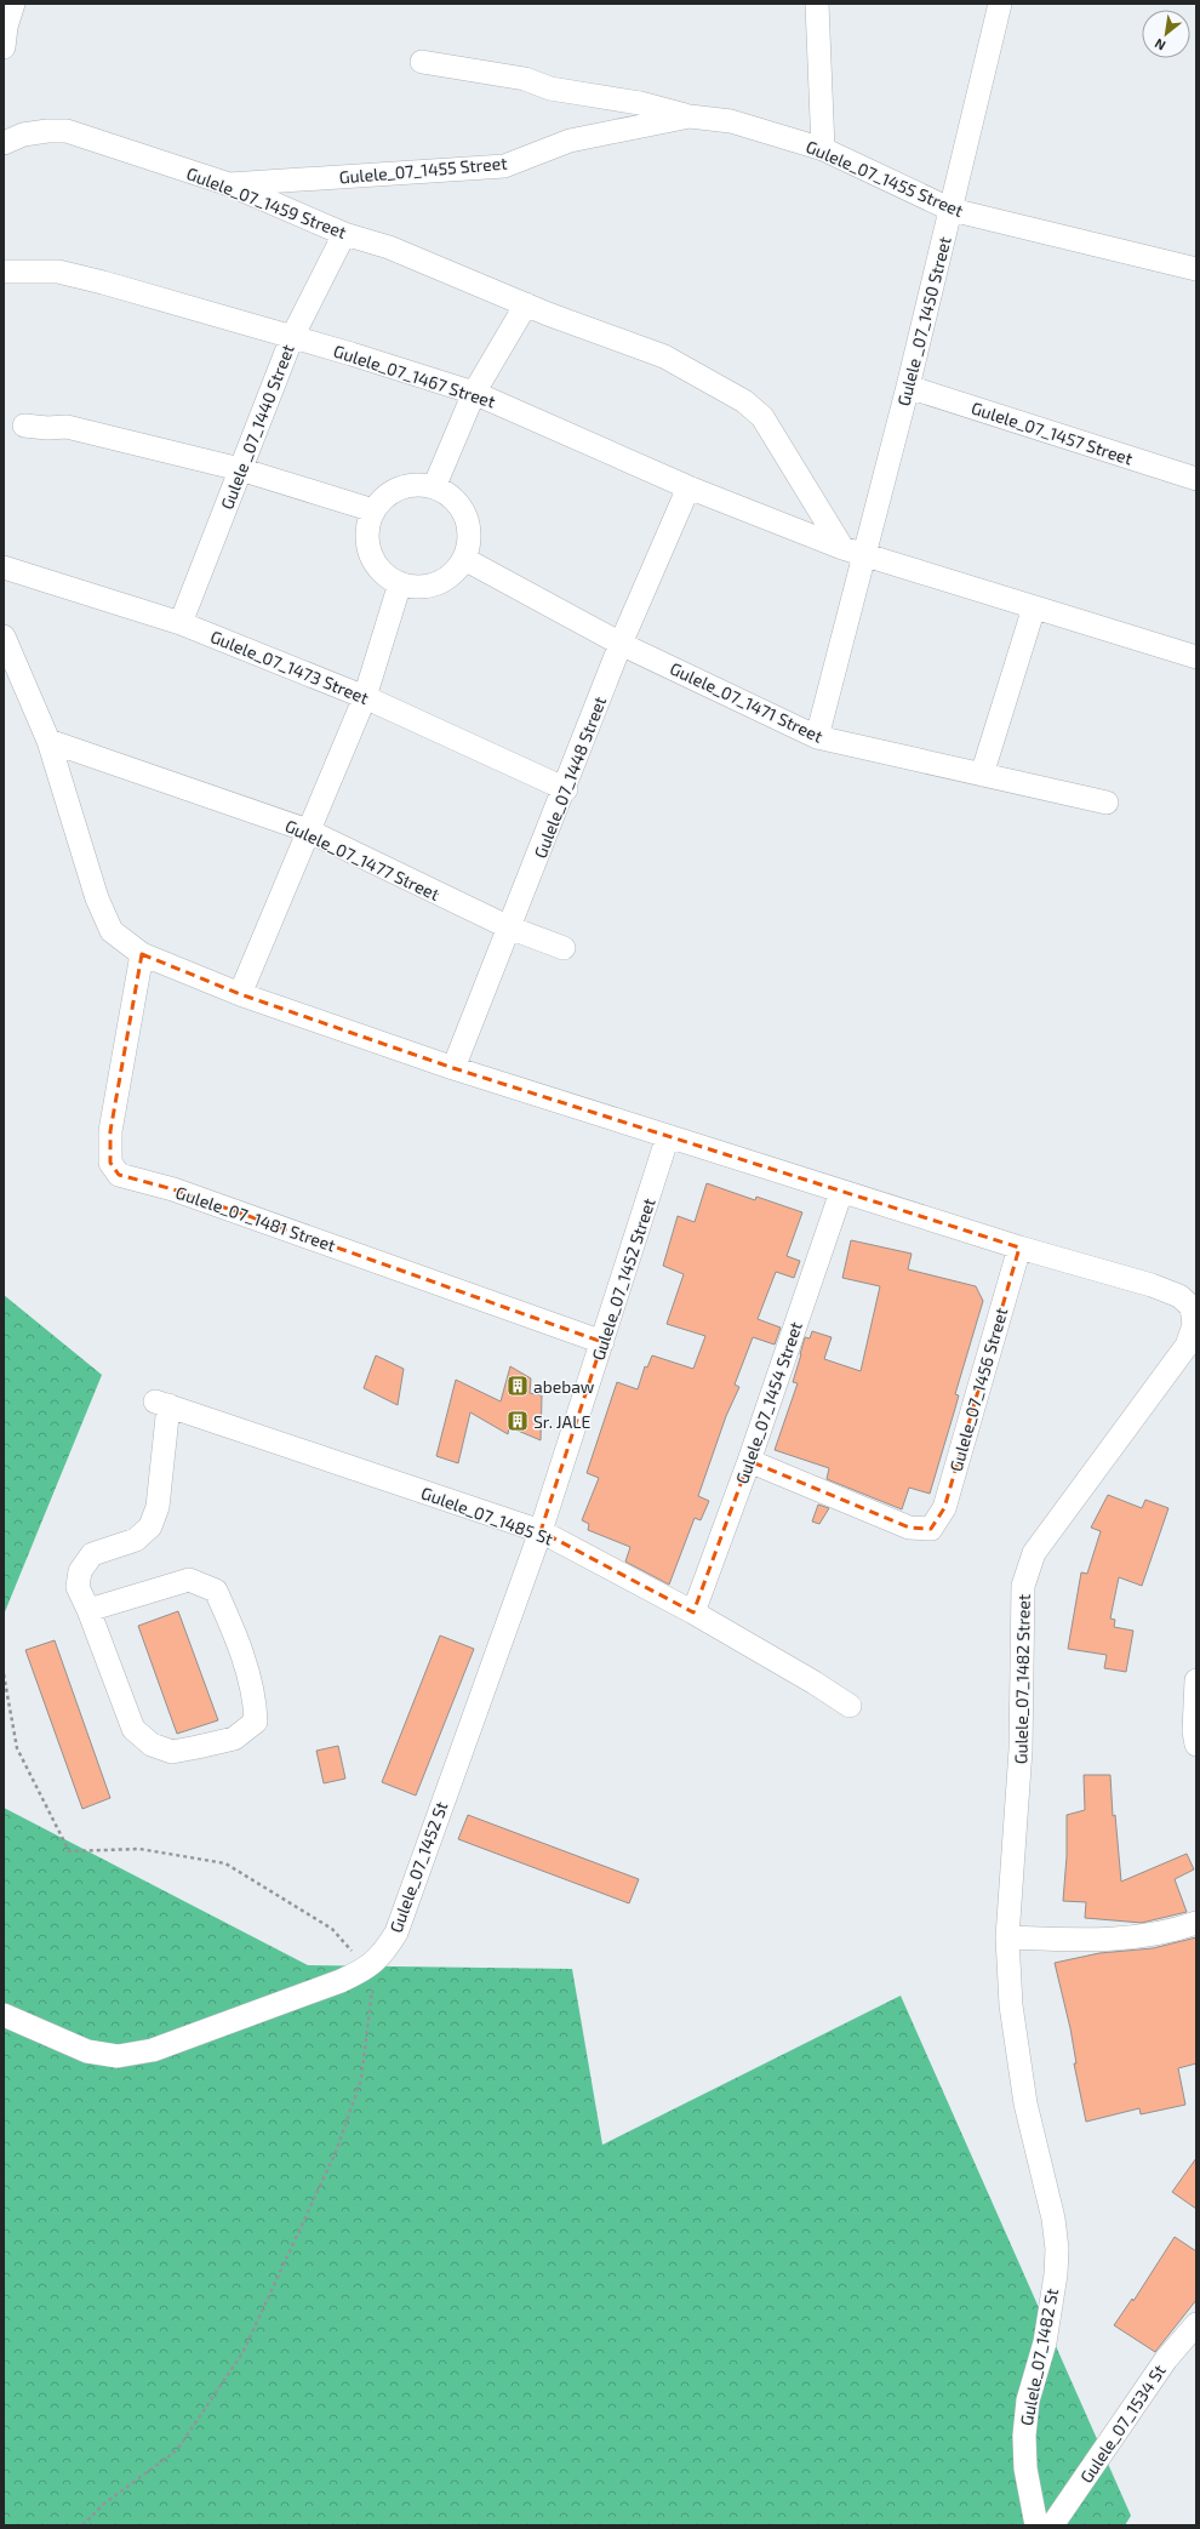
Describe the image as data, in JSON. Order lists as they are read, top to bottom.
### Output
{
  "streets": {
    "street": [
      "Gulele_07_1455 Street",
      "Gulele_07_1459 Street",
      "Gulele _07_1450 Street",
      "Gulele_07_1467 Street",
      "Gulele _07_1440 Street",
      "Gulele_07_1457 Street",
      "Gulele_07_1473 Street",
      "Gulele_07_1471 Street",
      "Gulele_07_1448 Street",
      "Gulele_07_1477 Street",
      "Gulele_07_1481 Street",
      "Gulele_07_1452 Street",
      "Gulele_07_1456 Street",
      "Gulele_07_1454 Street",
      "Gulele_07_1485 St",
      "Gulele_07_1482 Street",
      "Gulele_07_1452 St",
      "Gulele_07_1482 St",
      "Gulele_07_1534 St"
    ]
  },
  "crossings": [
    ["Gulele_07_1455 Street", "Gulele_07_1459 Street"],
    ["Gulele_07_1455 Street", "Gulele _07_1450 Street"],
    ["Gulele_07_1459 Street", "Gulele_07_1467 Street"],
    ["Gulele_07_1459 Street", "Gulele _07_1440 Street"],
    ["Gulele _07_1450 Street", "Gulele_07_1467 Street"],
    ["Gulele _07_1450 Street", "Gulele_07_1457 Street"],
    ["Gulele _07_1450 Street", "Gulele_07_1471 Street"],
    ["Gulele_07_1467 Street", "Gulele _07_1440 Street"],
    ["Gulele_07_1467 Street", "Gulele_07_1448 Street"],
    ["Gulele _07_1440 Street", "Gulele_07_1473 Street"],
    ["Gulele_07_1473 Street", "Gulele_07_1448 Street"],
    ["Gulele_07_1471 Street", "Gulele_07_1448 Street"],
    ["Gulele_07_1448 Street", "Gulele_07_1477 Street"],
    ["Gulele_07_1481 Street", "Gulele_07_1452 Street"],
    ["Gulele_07_1452 Street", "Gulele_07_1485 St"],
    ["Gulele_07_1452 Street", "Gulele_07_1452 St"],
    ["Gulele_07_1456 Street", "Gulele_07_1454 Street"],
    ["Gulele_07_1454 Street", "Gulele_07_1485 St"],
    ["Gulele_07_1485 St", "Gulele_07_1452 St"],
    ["Gulele_07_1482 Street", "Gulele_07_1482 St"]
  ],
  "places": {
    "building": ["abebaw", "Sr. JALE"]
  },
  "north": "bottom left"
}
